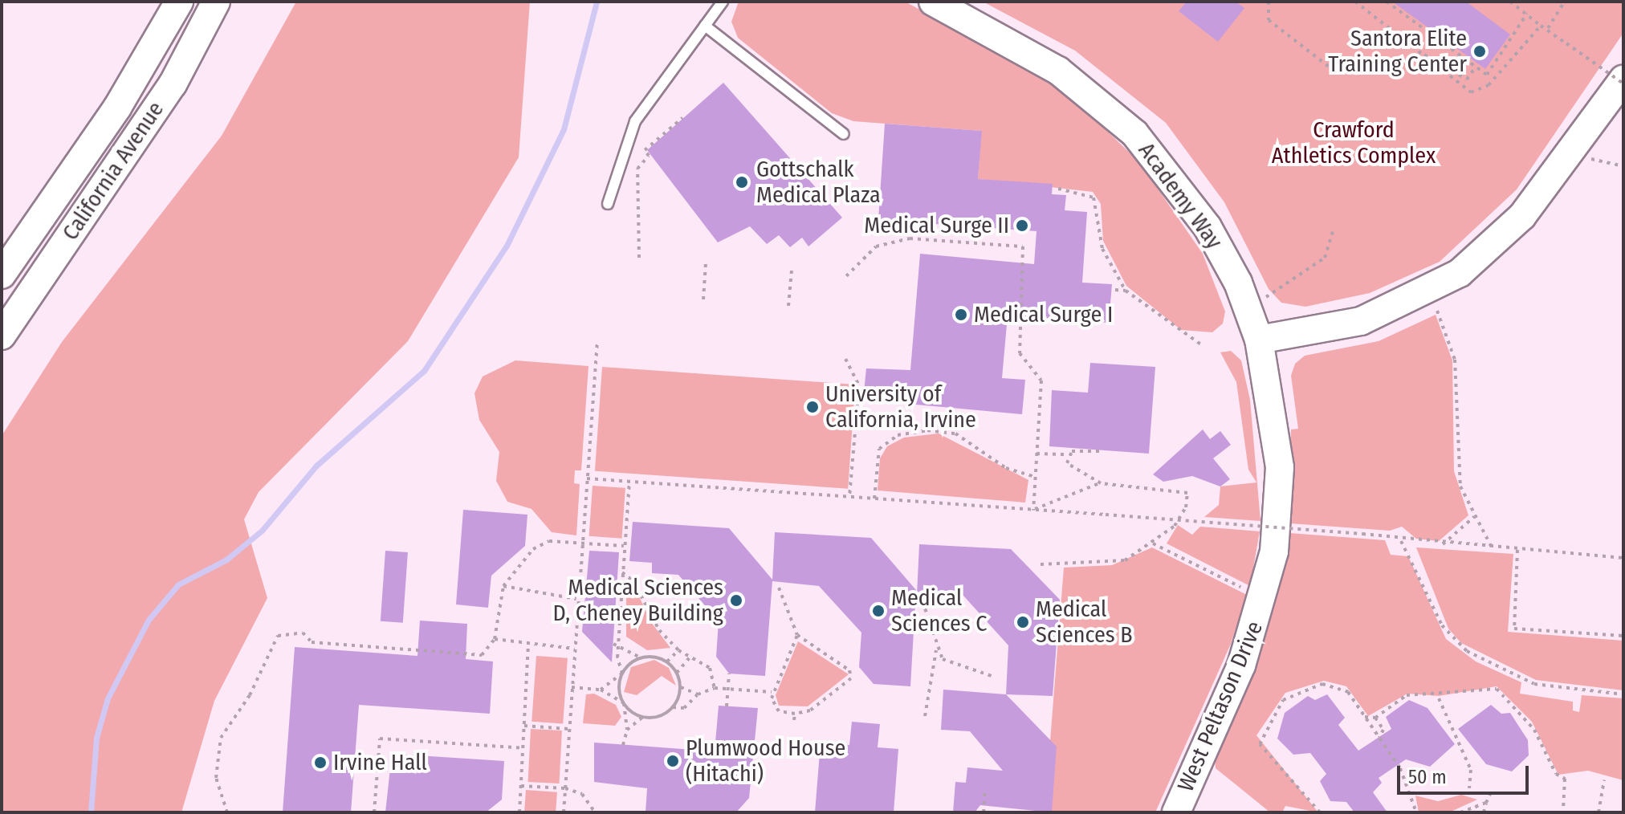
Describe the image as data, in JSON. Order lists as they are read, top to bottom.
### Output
{
  "streets": {
    "street": ["California Avenue", "Academy Way", "West Peltason Drive"]
  },
  "crossings": [
    ["Academy Way", "West Peltason Drive"]
  ],
  "parks": ["Crawford Athletics Complex"],
  "places": [
    "Santora Elite Training Center",
    "Gottschalk Medical Plaza",
    "Medical Surge II",
    "Medical Surge I",
    "University of California, Irvine",
    "Medical Sciences D, Cheney Building",
    "Medical Sciences C",
    "Medical Sciences B",
    "Plumwood House (Hitachi)",
    "Irvine Hall"
  ],
  "scale_bar": "50 m"
}
